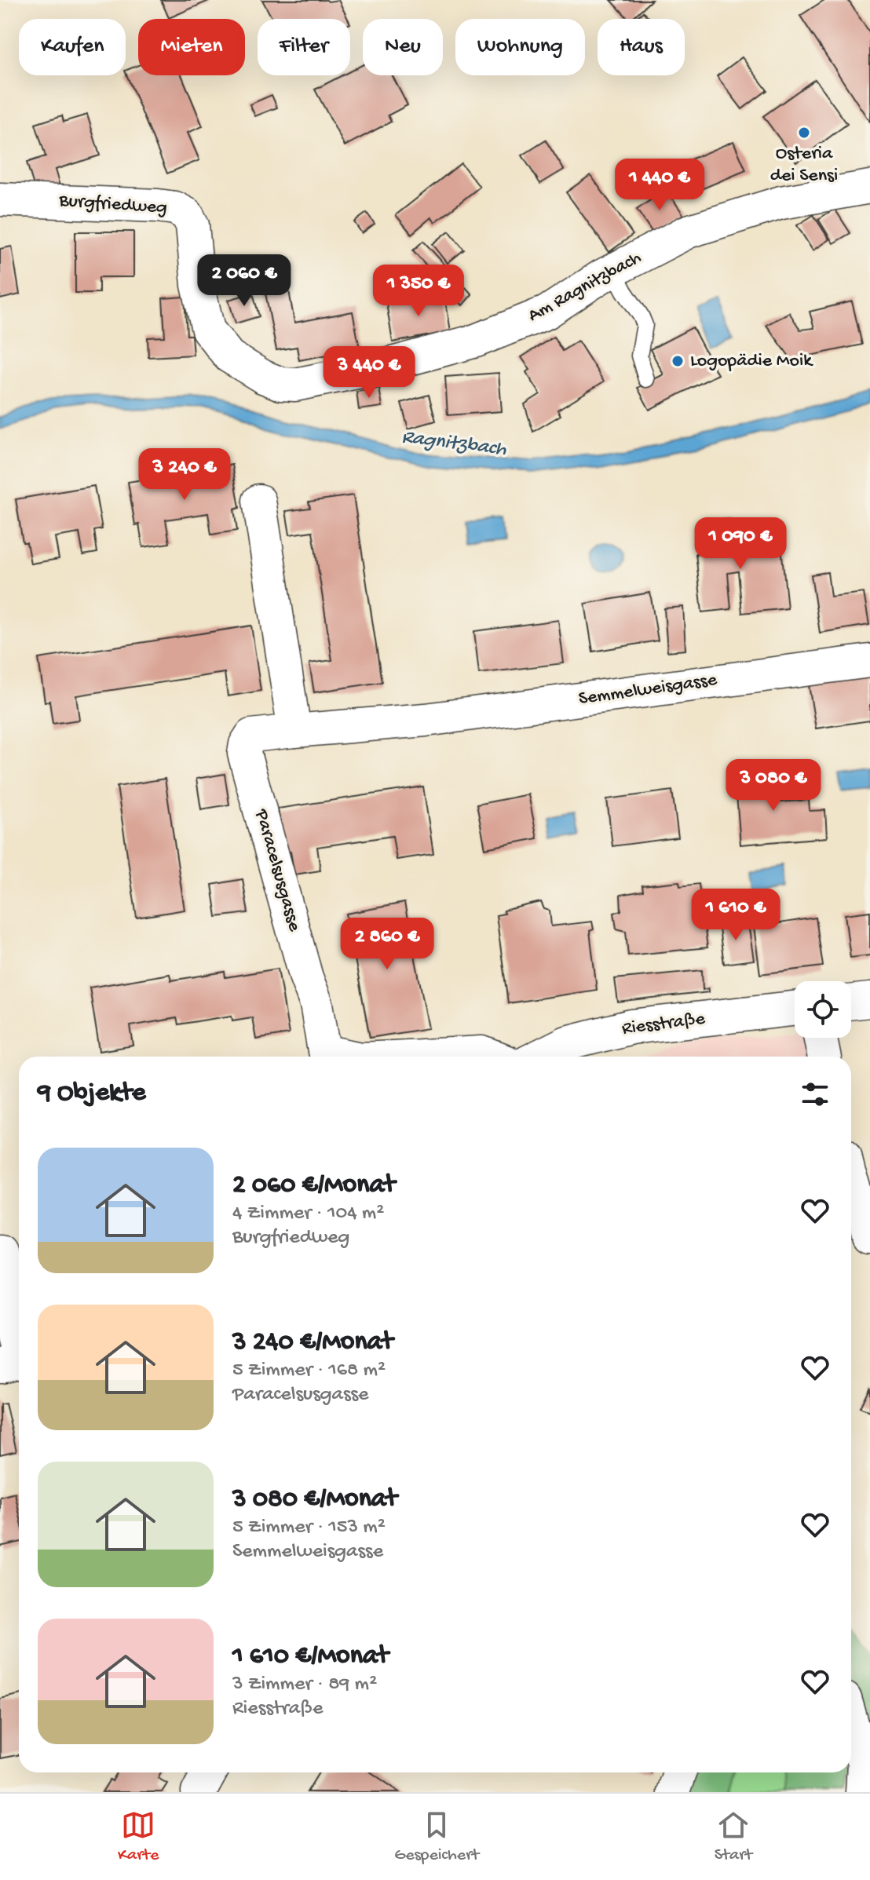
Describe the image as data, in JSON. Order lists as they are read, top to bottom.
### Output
{
  "streets": {
    "main road": ["Riesstraße"],
    "street": [
      "Burgfriedweg",
      "Am Ragnitzbach",
      "Semmelweisgasse",
      "Paracelsusgasse"
    ]
  },
  "crossings": [
    ["Burgfriedweg", "Am Ragnitzbach"],
    ["Semmelweisgasse", "Paracelsusgasse"]
  ],
  "water": ["Ragnitzbach"],
  "places": ["Osteria dei Sensi", "Logopädie Moik"],
  "page": {
    "chip": [
      "Kaufen",
      "Mieten",
      "Filter",
      "Neu",
      "Wohnung",
      "Haus"
    ],
    "price": [
      "1 440 €",
      "2 060 €",
      "1 350 €",
      "3 440 €",
      "3 240 €",
      "1 090 €",
      "3 080 €",
      "1 610 €",
      "2 860 €"
    ],
    "heading": "9 Objekte",
    "list": [
      {
        "name": "2 060 €/Monat",
        "note": "4 Zimmer · 104 m² · Burgfriedweg"
      },
      {
        "name": "3 240 €/Monat",
        "note": "5 Zimmer · 168 m² · Paracelsusgasse"
      },
      {
        "name": "3 080 €/Monat",
        "note": "5 Zimmer · 153 m² · Semmelweisgasse"
      },
      {
        "name": "1 610 €/Monat",
        "note": "3 Zimmer · 89 m² · Riesstraße"
      }
    ],
    "tabs": ["Karte", "Gespeichert", "Start"]
  }
}
